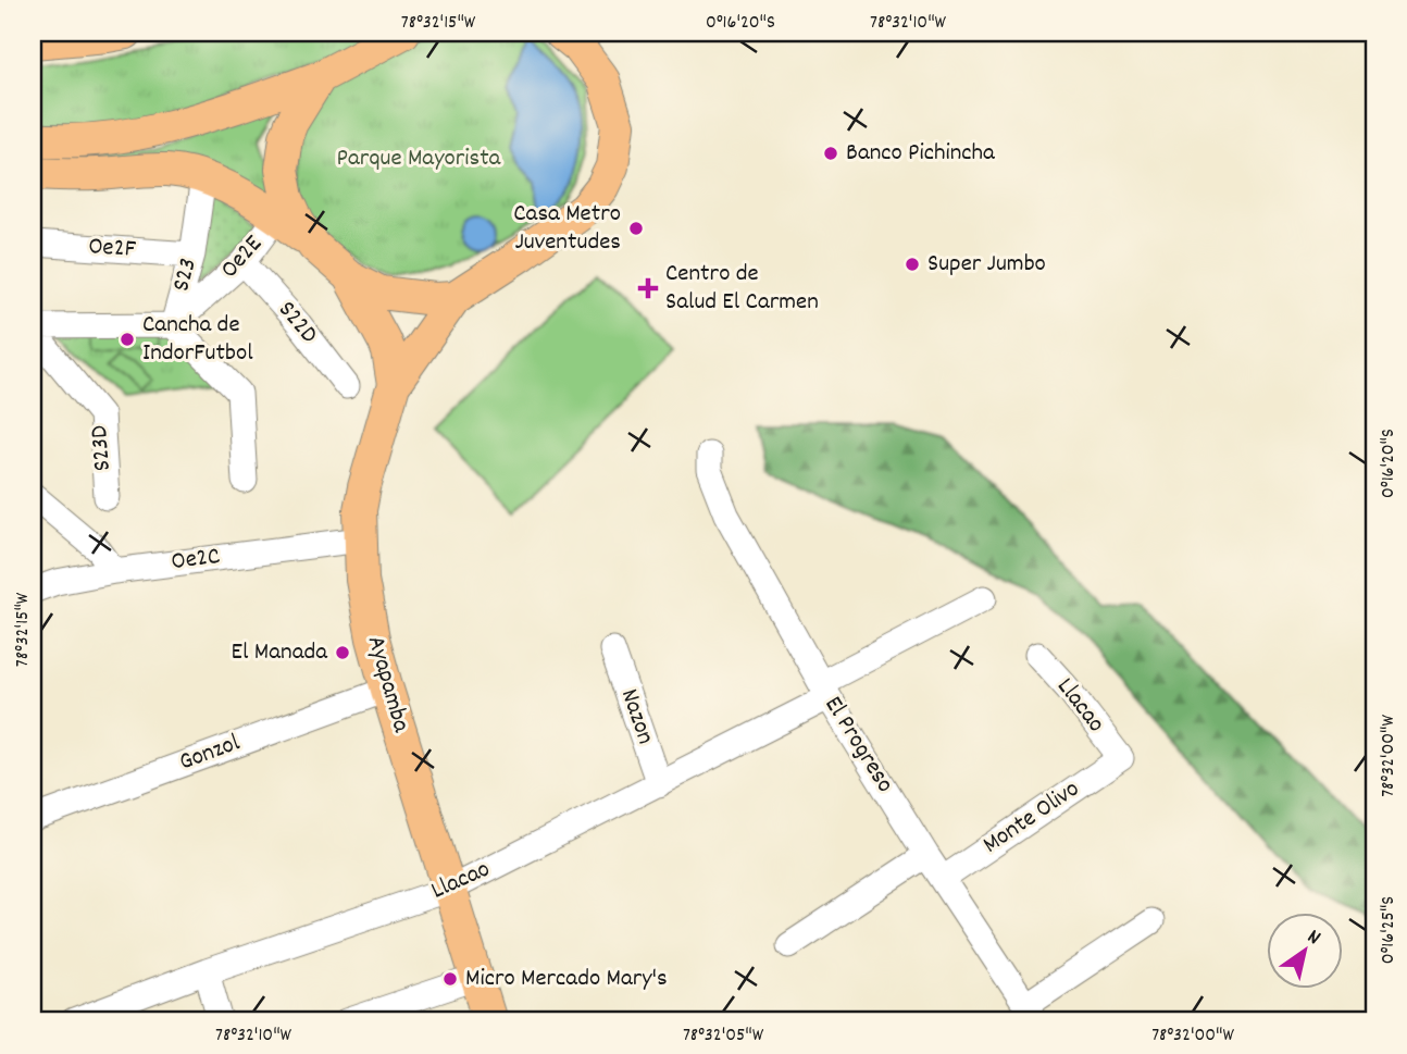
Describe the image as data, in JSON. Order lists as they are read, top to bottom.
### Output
{
  "streets": {
    "main road": ["Ayapamba"],
    "street": [
      "Oe2F",
      "Oe2E",
      "S23",
      "S22D",
      "S23D",
      "Oe2C",
      "Llacao",
      "Nazon",
      "El Progreso",
      "Gonzol",
      "Monte Olivo"
    ]
  },
  "crossings": [
    ["Oe2F", "S23"],
    ["Oe2E", "S23"],
    ["Oe2E", "S22D"],
    ["Oe2C", "Ayapamba"],
    ["Ayapamba", "Llacao"],
    ["Ayapamba", "Gonzol"],
    ["Llacao", "Nazon"],
    ["Llacao", "El Progreso"],
    ["Llacao", "Monte Olivo"],
    ["El Progreso", "Monte Olivo"]
  ],
  "parks": ["Parque Mayorista"],
  "places": {
    "other": [
      "Banco Pichincha",
      "Casa Metro Juventudes",
      "Super Jumbo",
      "Cancha de IndorFutbol",
      "El Manada",
      "Micro Mercado Mary's"
    ],
    "health": ["Centro de Salud El Carmen"]
  },
  "north": "top right",
  "coordinates": [
    "78°32'15\"W",
    "0°16'20\"S",
    "78°32'10\"W",
    "78°32'00\"W",
    "0°16'25\"S",
    "78°32'05\"W"
  ]
}
